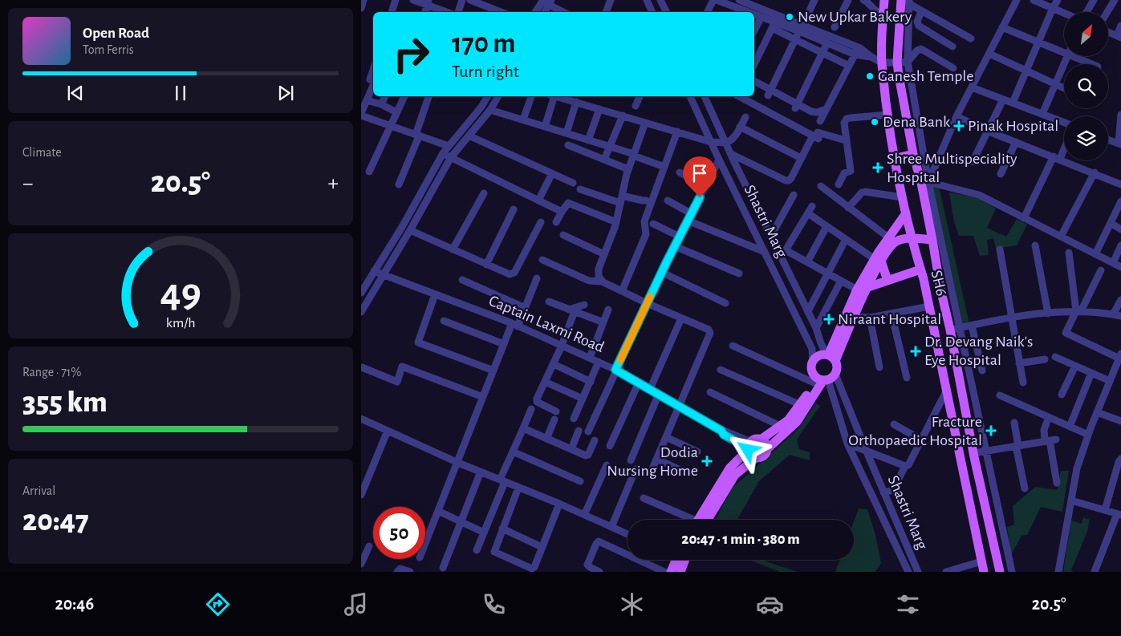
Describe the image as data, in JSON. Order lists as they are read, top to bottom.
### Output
{
  "streets": {
    "main road": ["SH6"],
    "street": ["Shastri Marg", "Captain Laxmi Road"]
  },
  "places": {
    "other": ["New Upkar Bakery", "Ganesh Temple", "Dena Bank"],
    "health": [
      "Pinak Hospital",
      "Shree Multispeciality Hospital",
      "Niraant Hospital",
      "Dr. Devang Naik's Eye Hospital",
      "Fracture Orthopaedic Hospital",
      "Dodia Nursing Home"
    ]
  },
  "north": "top right",
  "page": {
    "turn": ["170 m", "Turn right"],
    "song": ["Open Road", "Tom Ferris"],
    "tile": [
      "Climate",
      ["Range · 71%", "355 km"],
      ["Arrival", "20:47"]
    ],
    "heat": ["−", "20.5°", "+"],
    "limit": "50",
    "trip": "20:47 · 1 min · 380 m",
    "tabs": ["20:46", "20.5°"],
    "gauge": ["49", "km/h"]
  }
}
